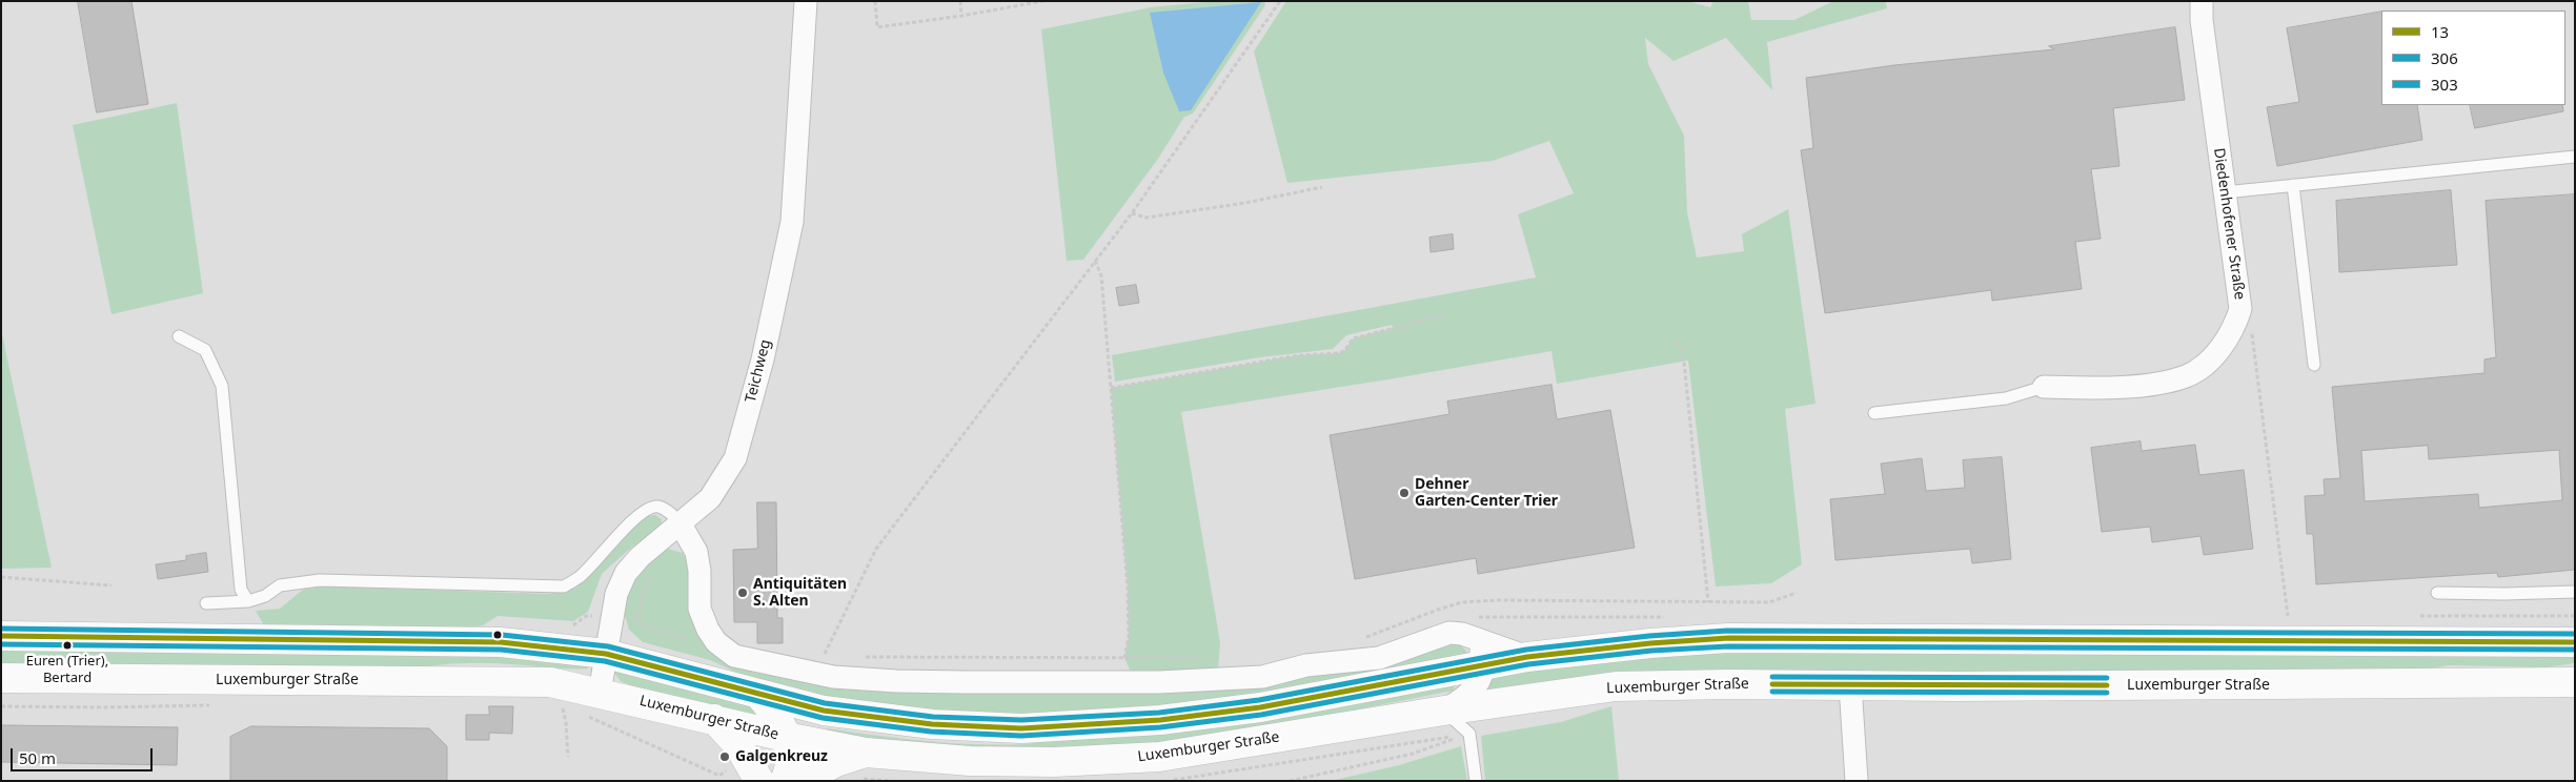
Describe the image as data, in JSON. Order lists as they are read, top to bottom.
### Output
{
  "streets": {
    "main road": ["Luxemburger Straße"],
    "street": ["Diedenhofener Straße", "Teichweg"]
  },
  "crossings": [
    ["Teichweg", "Luxemburger Straße"]
  ],
  "places": [
    "Dehner Garten-Center Trier",
    "Antiquitäten S. Alten",
    "Euren (Trier), Bertard",
    "Galgenkreuz"
  ],
  "lines": ["transit line 303", "transit line 13", "transit line 306"],
  "legend": ["13", "306", "303"],
  "scale_bar": "50 m"
}
